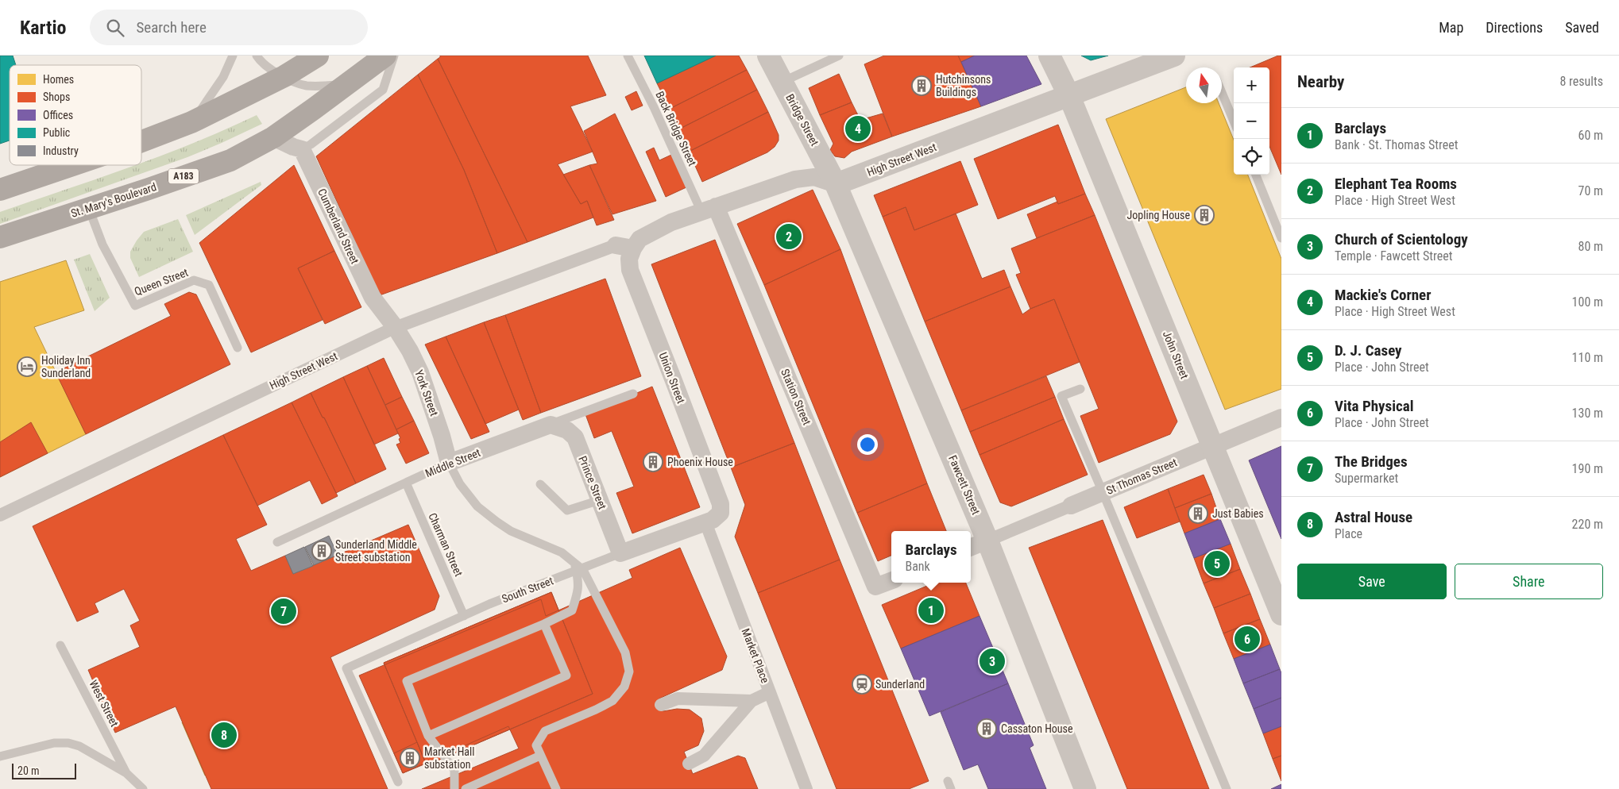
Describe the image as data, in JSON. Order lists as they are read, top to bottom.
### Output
{
  "streets": {
    "highway": ["A183", "St. Mary's Boulevard"],
    "street": [
      "Bridge Street",
      "High Street West",
      "Cumberland Street",
      "John Street",
      "Union Street",
      "York Street",
      "Station Street",
      "Middle Street",
      "St Thomas Street",
      "Prince Street",
      "Fawcett Street",
      "South Street",
      "Market Place"
    ],
    "lane": [
      "Back Bridge Street",
      "Queen Street",
      "Charman Street",
      "West Street"
    ]
  },
  "crossings": [
    ["Bridge Street", "High Street West"],
    ["Bridge Street", "Fawcett Street"],
    ["Back Bridge Street", "High Street West"],
    ["Back Bridge Street", "Station Street"],
    ["High Street West", "Cumberland Street"],
    ["High Street West", "John Street"],
    ["High Street West", "Union Street"],
    ["High Street West", "York Street"],
    ["High Street West", "Station Street"],
    ["High Street West", "Fawcett Street"],
    ["St. Mary's Boulevard", "Queen Street"],
    ["Cumberland Street", "York Street"],
    ["John Street", "St Thomas Street"],
    ["Union Street", "South Street"],
    ["Union Street", "Market Place"],
    ["York Street", "Middle Street"],
    ["Middle Street", "Prince Street"],
    ["Middle Street", "Charman Street"],
    ["Prince Street", "South Street"],
    ["Charman Street", "South Street"],
    ["South Street", "Market Place"]
  ],
  "places": {
    "building": [
      "Hutchinsons Buildings",
      "Jopling House",
      "Phoenix House",
      "Just Babies",
      "Sunderland Middle Street substation",
      "Cassaton House",
      "Market Hall substation"
    ],
    "hotel": ["Holiday Inn Sunderland"],
    "station": ["Sunderland"]
  },
  "legend": [
    "Homes",
    "Shops",
    "Offices",
    "Public",
    "Industry"
  ],
  "scale_bar": "20 m",
  "north": "top",
  "page": {
    "header": "Kartio",
    "search": "Search here",
    "nav": ["Map", "Directions", "Saved"],
    "heading": ["Nearby", "8 results"],
    "map_buttons": ["+", "−"],
    "list": [
      {
        "mark": "1",
        "name": "Barclays",
        "note": "Bank · St. Thomas Street",
        "value": "60 m"
      },
      {
        "mark": "2",
        "name": "Elephant Tea Rooms",
        "note": "Place · High Street West",
        "value": "70 m"
      },
      {
        "mark": "3",
        "name": "Church of Scientology",
        "note": "Temple · Fawcett Street",
        "value": "80 m"
      },
      {
        "mark": "4",
        "name": "Mackie's Corner",
        "note": "Place · High Street West",
        "value": "100 m"
      },
      {
        "mark": "5",
        "name": "D. J. Casey",
        "note": "Place · John Street",
        "value": "110 m"
      },
      {
        "mark": "6",
        "name": "Vita Physical",
        "note": "Place · John Street",
        "value": "130 m"
      },
      {
        "mark": "7",
        "name": "The Bridges",
        "note": "Supermarket",
        "value": "190 m"
      },
      {
        "mark": "8",
        "name": "Astral House",
        "note": "Place",
        "value": "220 m"
      }
    ],
    "pins": [
      "4",
      "2",
      "5",
      "1",
      "7",
      "6",
      "3",
      "8"
    ],
    "popup": ["Barclays", "Bank"],
    "buttons": ["Save", "Share"],
    "scale": "20 m"
  }
}
